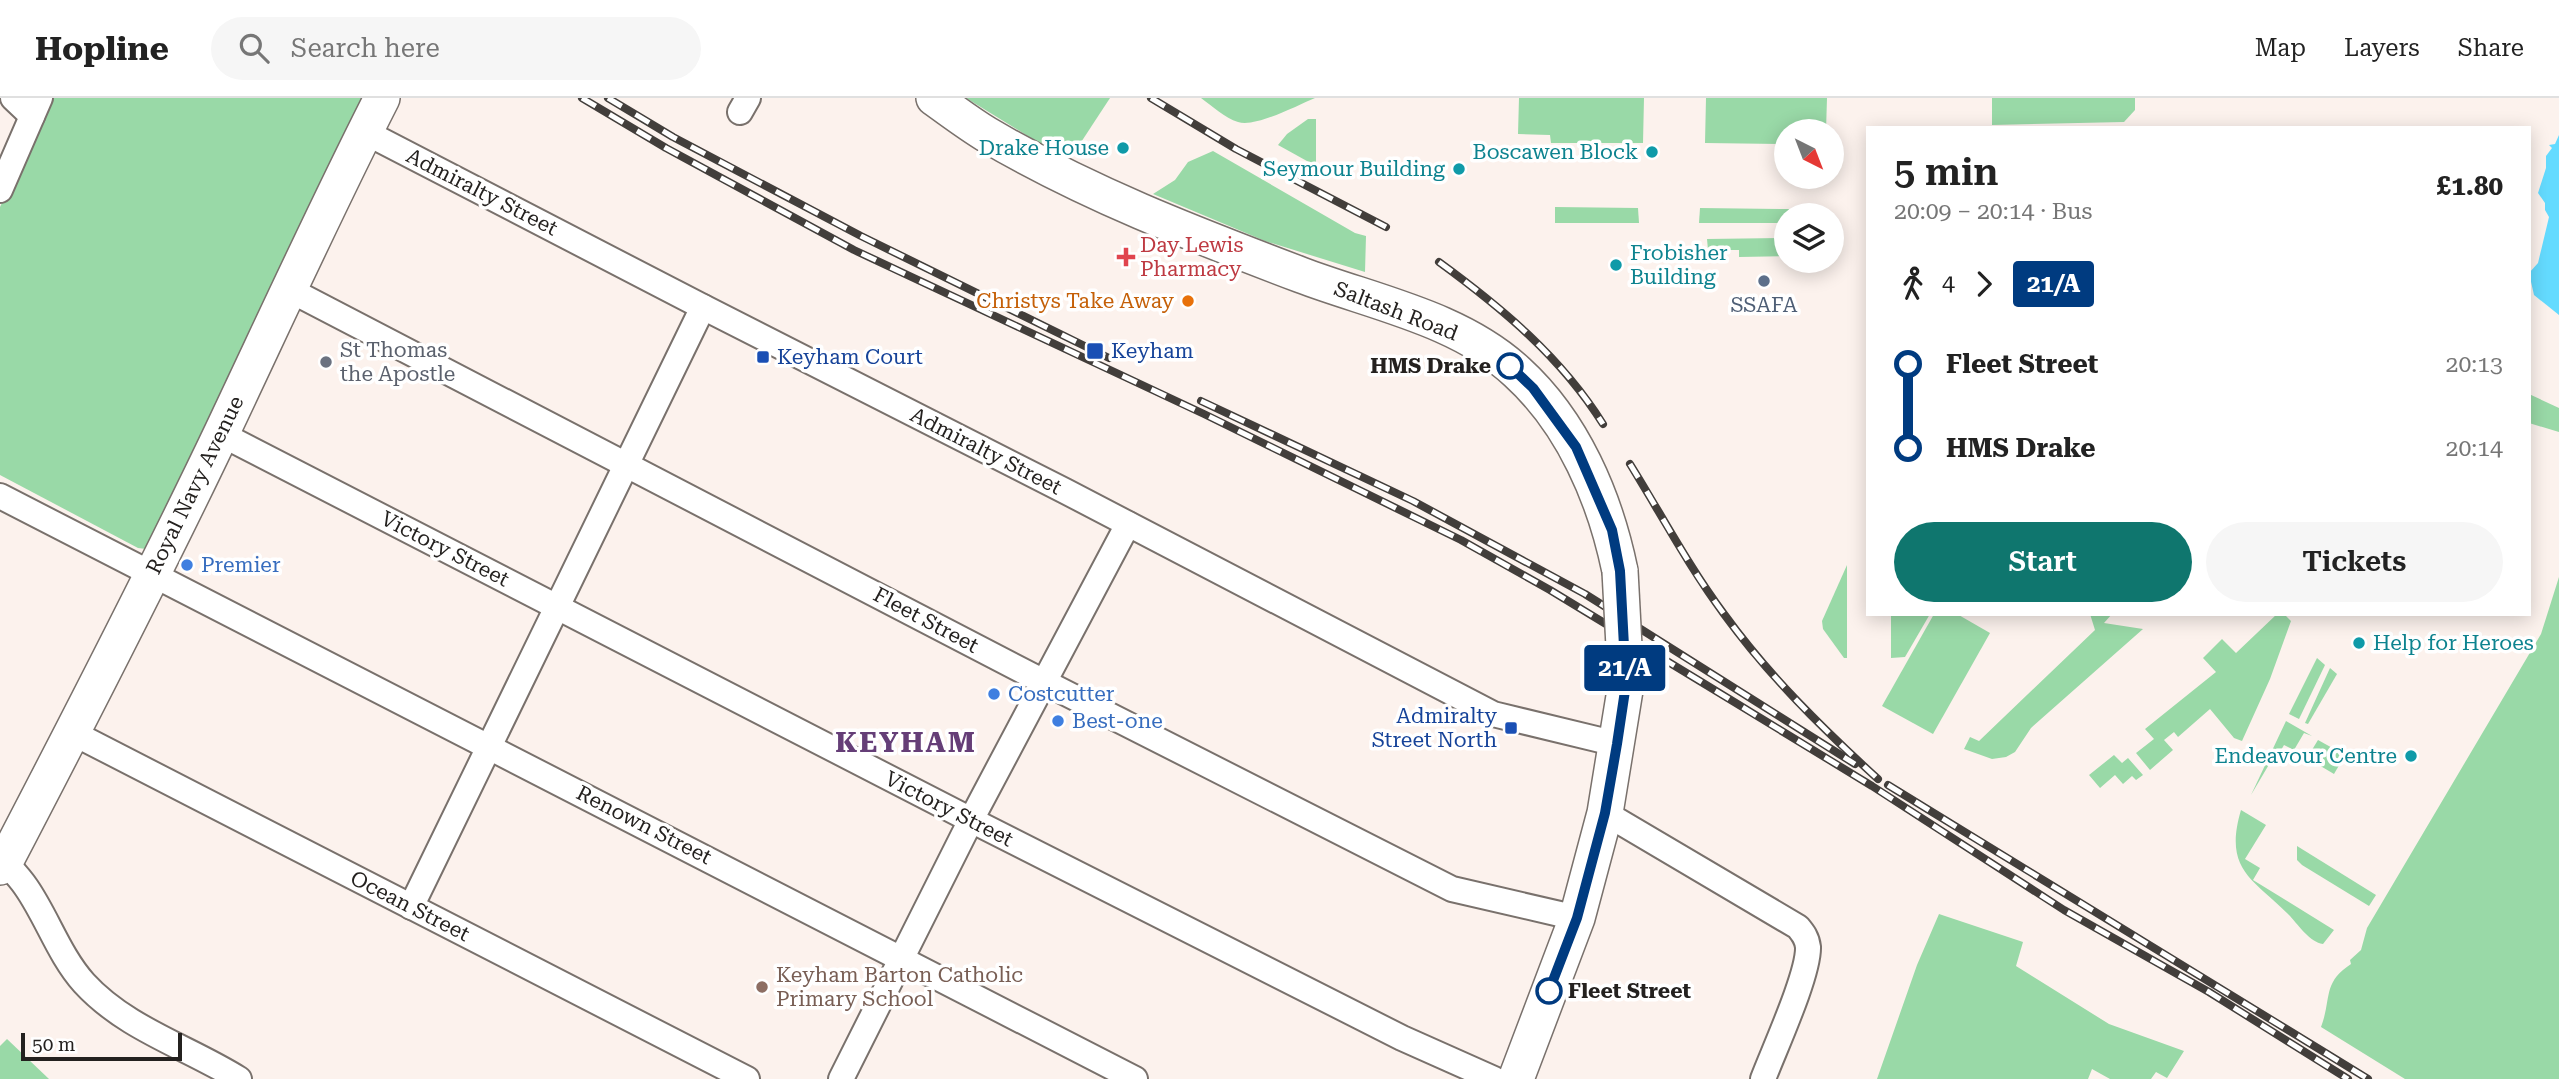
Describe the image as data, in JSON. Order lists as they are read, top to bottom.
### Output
{
  "streets": {
    "main road": ["Saltash Road", "Royal Navy Avenue"],
    "street": [
      "Admiralty Street",
      "Victory Street",
      "Fleet Street",
      "Renown Street",
      "Ocean Street"
    ]
  },
  "crossings": [
    ["Admiralty Street", "Saltash Road"],
    ["Admiralty Street", "Royal Navy Avenue"],
    ["Saltash Road", "Fleet Street"],
    ["Royal Navy Avenue", "Victory Street"],
    ["Royal Navy Avenue", "Fleet Street"],
    ["Royal Navy Avenue", "Renown Street"],
    ["Royal Navy Avenue", "Ocean Street"]
  ],
  "districts": ["KEYHAM"],
  "places": {
    "other": [
      "Drake House",
      "Boscawen Block",
      "Seymour Building",
      "Frobisher Building",
      "SSAFA",
      "Christys Take Away",
      "St Thomas the Apostle",
      "HMS Drake",
      "Premier",
      "Help for Heroes",
      "Costcutter",
      "Best-one",
      "Endeavour Centre",
      "Keyham Barton Catholic Primary School",
      "Fleet Street"
    ],
    "health": ["Day Lewis Pharmacy"],
    "transit": ["Keyham", "Keyham Court", "Admiralty Street North"]
  },
  "lines": ["bus line 21/A"],
  "scale_bar": "50 m",
  "north": "bottom right",
  "page": {
    "header": "Hopline",
    "search": "Search here",
    "nav": ["Map", "Layers", "Share"],
    "on_map": "21/A",
    "heading": ["5 min", "20:09 – 20:14 · Bus", "£1.80"],
    "legs": ["4", "21/A"],
    "list": [
      {
        "name": "Fleet Street",
        "value": "20:13"
      },
      {
        "name": "HMS Drake",
        "value": "20:14"
      }
    ],
    "buttons": ["Start", "Tickets"],
    "scale": "50 m"
  }
}
